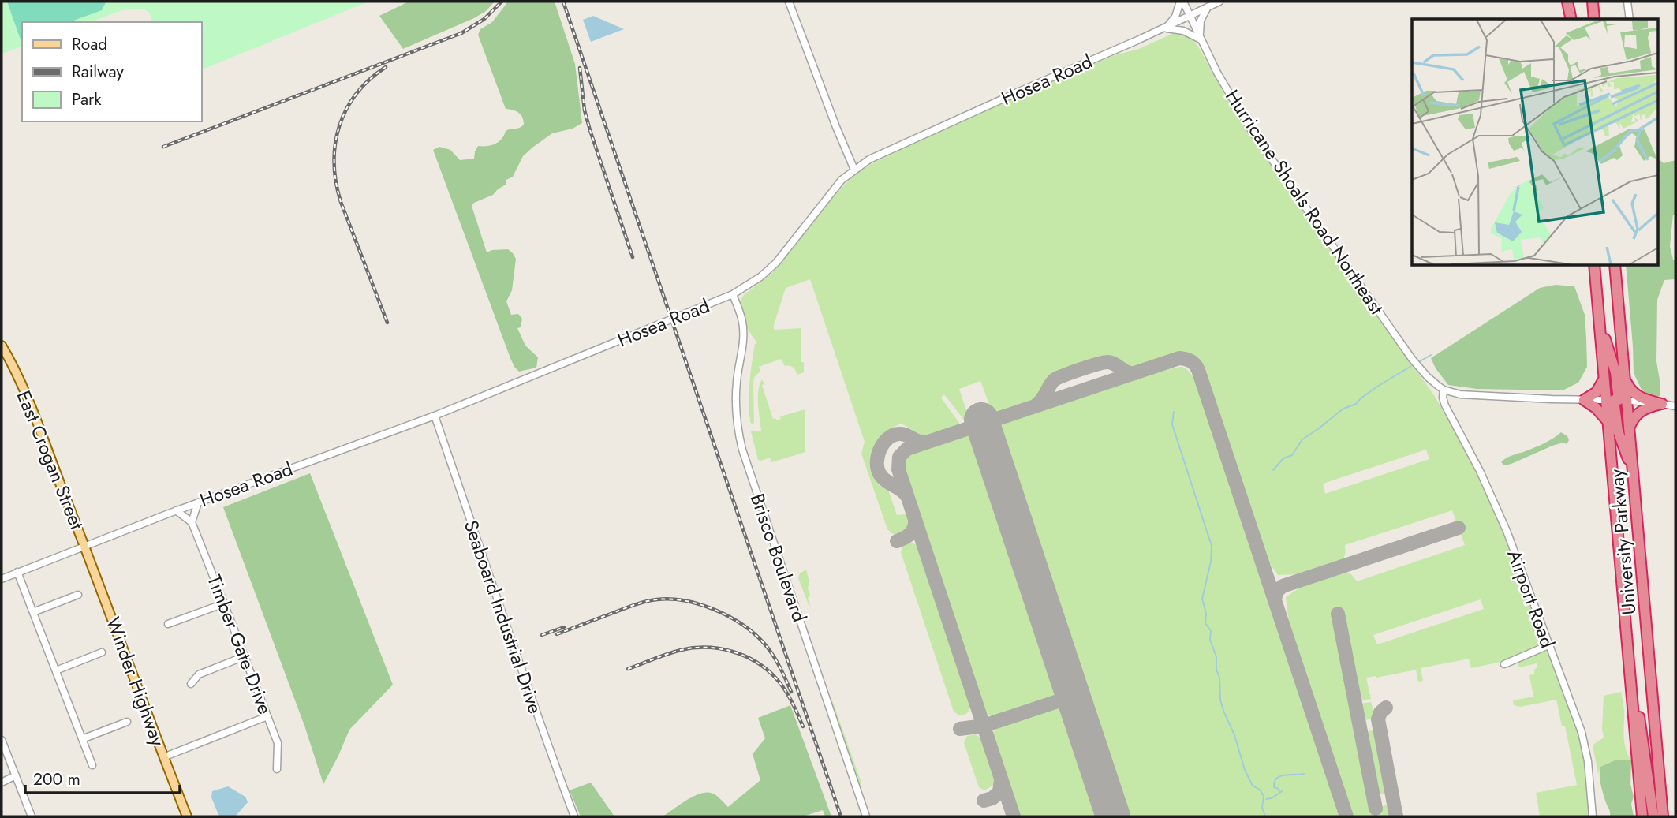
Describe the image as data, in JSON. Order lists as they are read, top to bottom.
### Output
{
  "streets": {
    "highway": ["University Parkway"],
    "main road": ["East Crogan Street", "Winder Highway"],
    "street": [
      "Hosea Road",
      "Hurricane Shoals Road Northeast",
      "Brisco Boulevard",
      "Airport Road",
      "Seaboard Industrial Drive",
      "Timber Gate Drive"
    ]
  },
  "crossings": [
    ["Hosea Road", "Hurricane Shoals Road Northeast"],
    ["Hosea Road", "East Crogan Street"],
    ["Hosea Road", "Brisco Boulevard"],
    ["Hosea Road", "Seaboard Industrial Drive"],
    ["Hosea Road", "Winder Highway"],
    ["Hurricane Shoals Road Northeast", "Airport Road"],
    ["East Crogan Street", "Winder Highway"]
  ],
  "legend": ["Road", "Railway", "Park"],
  "scale_bar": "200 m"
}
